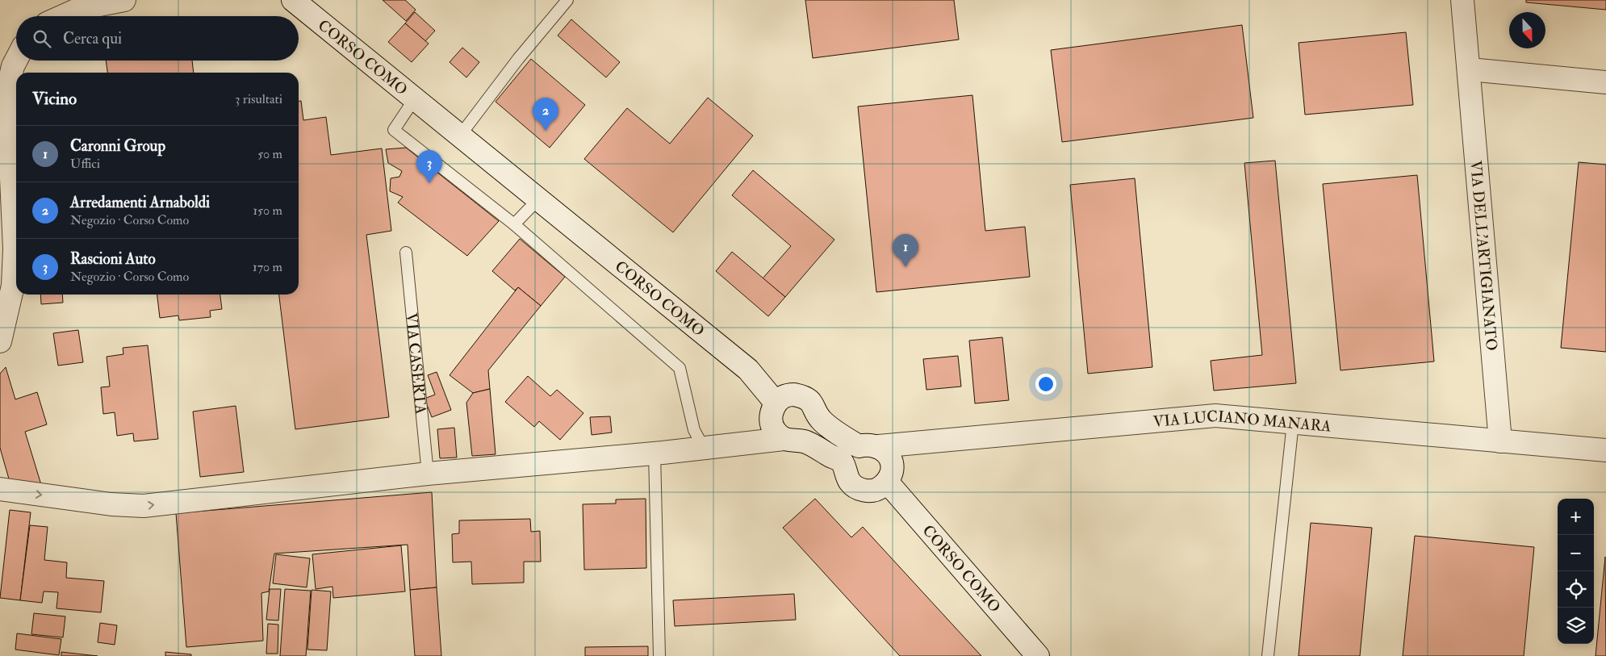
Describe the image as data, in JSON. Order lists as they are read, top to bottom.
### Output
{
  "streets": {
    "street": ["CORSO COMO", "VIA DELL'ARTIGIANATO", "VIA LUCIANO MANARA"],
    "lane": ["VIA CASERTA"]
  },
  "crossings": [
    ["CORSO COMO", "VIA LUCIANO MANARA"],
    ["VIA DELL'ARTIGIANATO", "VIA LUCIANO MANARA"]
  ],
  "north": "bottom",
  "page": {
    "search": "Cerca qui",
    "heading": ["Vicino", "3 risultati"],
    "pins": ["2", "3", "1"],
    "list": [
      {
        "mark": "1",
        "name": "Caronni Group",
        "note": "Uffici",
        "value": "50 m"
      },
      {
        "mark": "2",
        "name": "Arredamenti Arnaboldi",
        "note": "Negozio · Corso Como",
        "value": "150 m"
      },
      {
        "mark": "3",
        "name": "Rascioni Auto",
        "note": "Negozio · Corso Como",
        "value": "170 m"
      }
    ],
    "map_buttons": ["+", "−"]
  }
}
